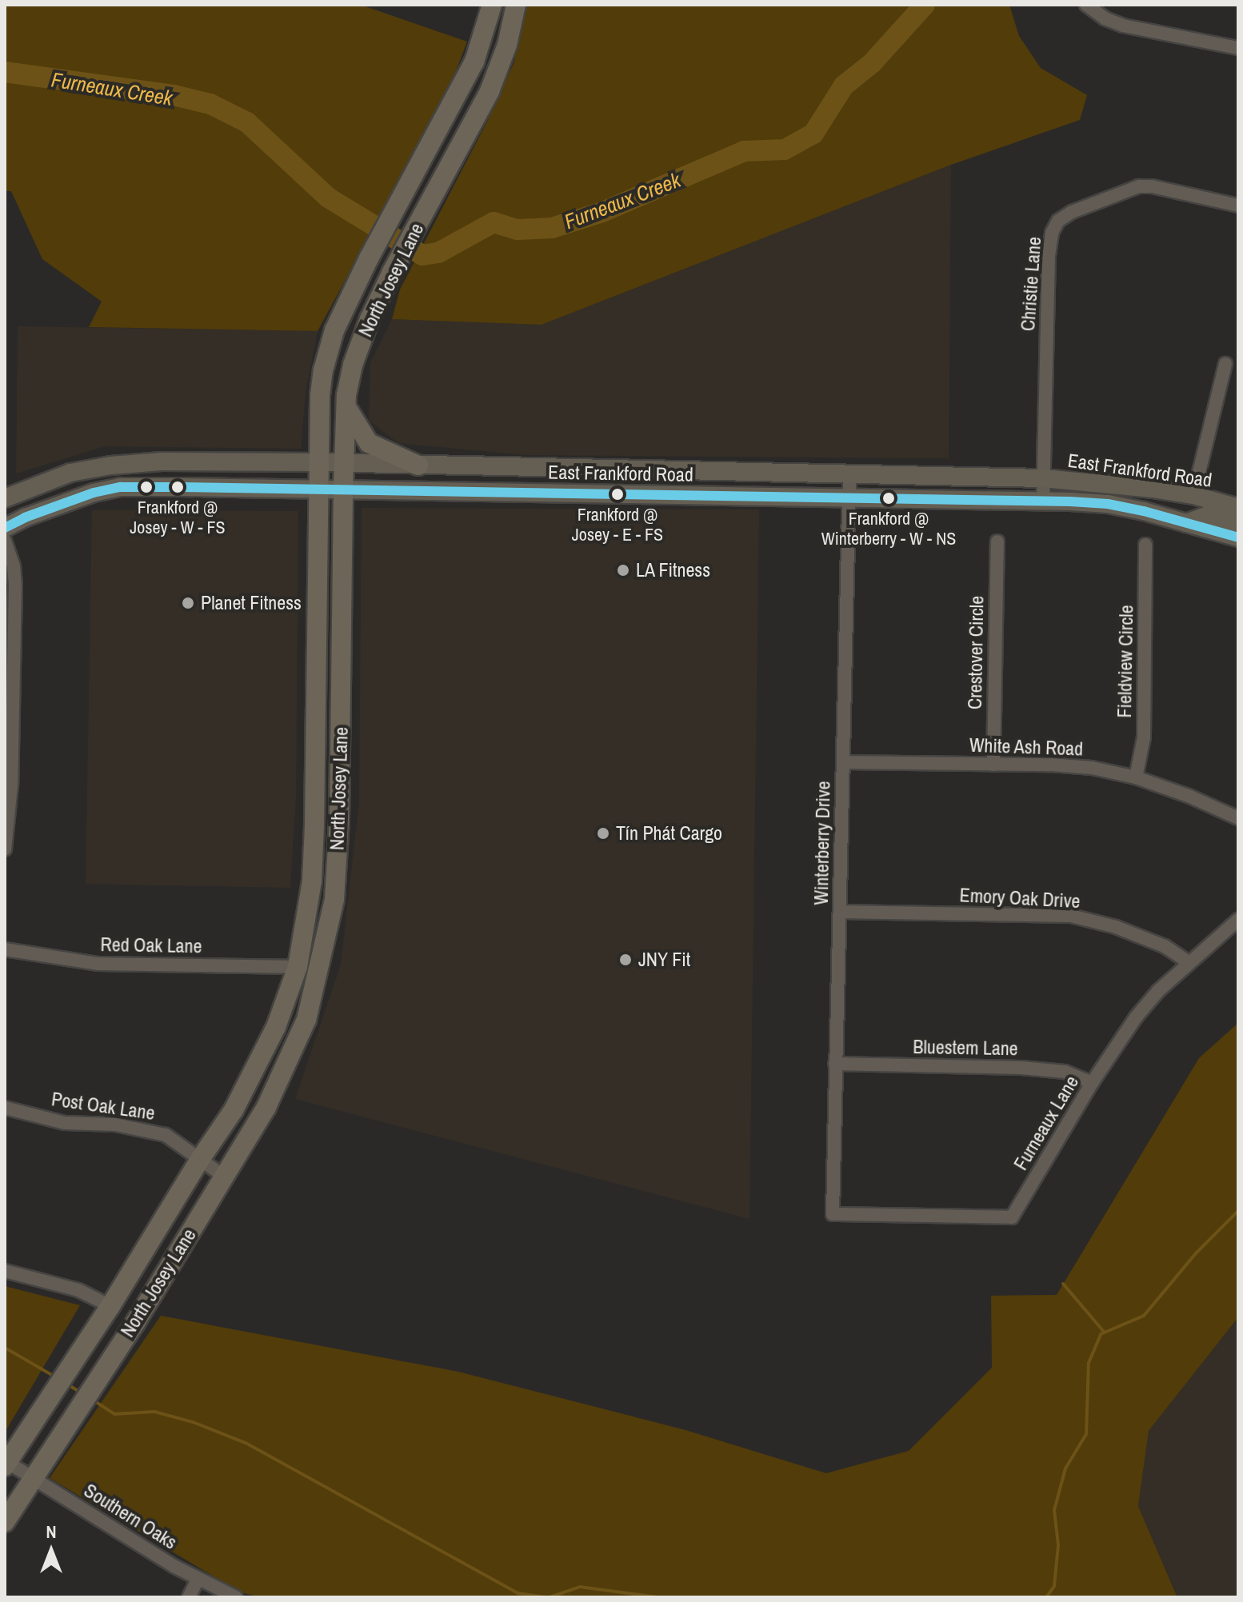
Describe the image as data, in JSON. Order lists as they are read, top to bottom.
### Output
{
  "streets": {
    "main road": ["North Josey Lane", "East Frankford Road"],
    "street": [
      "Christie Lane",
      "Crestover Circle",
      "Fieldview Circle",
      "White Ash Road",
      "Winterberry Drive",
      "Emory Oak Drive",
      "Red Oak Lane",
      "Bluestem Lane",
      "Post Oak Lane",
      "Furneaux Lane",
      "Southern Oaks"
    ]
  },
  "crossings": [
    ["North Josey Lane", "East Frankford Road"],
    ["North Josey Lane", "Red Oak Lane"],
    ["North Josey Lane", "Post Oak Lane"],
    ["North Josey Lane", "Southern Oaks"],
    ["Christie Lane", "East Frankford Road"],
    ["East Frankford Road", "Winterberry Drive"],
    ["Crestover Circle", "White Ash Road"],
    ["Fieldview Circle", "White Ash Road"],
    ["White Ash Road", "Winterberry Drive"],
    ["Winterberry Drive", "Emory Oak Drive"],
    ["Winterberry Drive", "Bluestem Lane"],
    ["Winterberry Drive", "Furneaux Lane"],
    ["Emory Oak Drive", "Furneaux Lane"],
    ["Bluestem Lane", "Furneaux Lane"]
  ],
  "water": ["Furneaux Creek"],
  "places": [
    "Frankford @ Josey - W - FS",
    "Frankford @ Josey - E - FS",
    "Frankford @ Winterberry - W - NS",
    "LA Fitness",
    "Planet Fitness",
    "Tín Phát Cargo",
    "JNY Fit"
  ],
  "north": "top"
}
